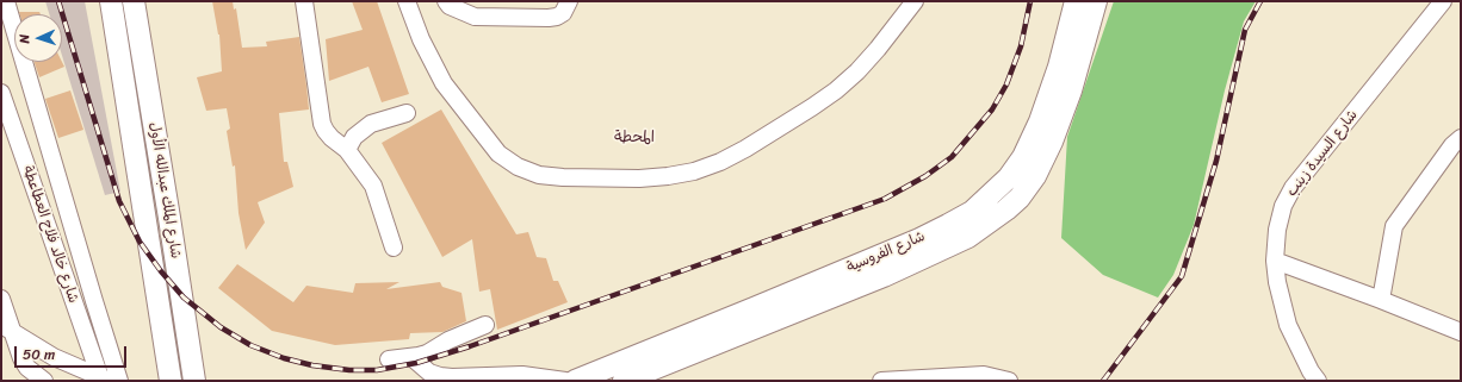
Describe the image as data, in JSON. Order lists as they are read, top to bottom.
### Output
{
  "streets": {
    "main road": ["شارع الملك عبدالله الأول", "شارع الفروسية"],
    "street": ["شارع السيدة زينب", "شارع خالد فلاح العطاعطة"]
  },
  "districts": ["المحطة"],
  "scale_bar": "50 m",
  "north": "left"
}
